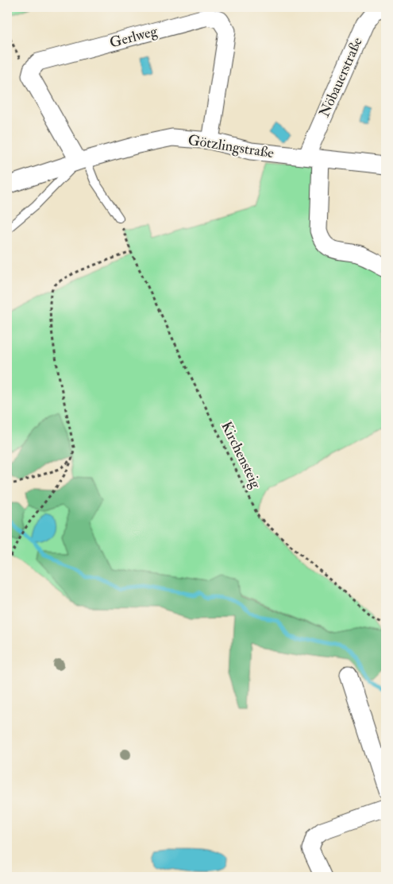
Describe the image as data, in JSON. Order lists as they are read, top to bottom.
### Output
{
  "streets": {
    "street": ["Gerlweg", "Nöbauerstraße", "Götzlingstraße"],
    "path": ["Kirchensteig"]
  },
  "crossings": [
    ["Gerlweg", "Götzlingstraße"],
    ["Nöbauerstraße", "Götzlingstraße"]
  ]
}
